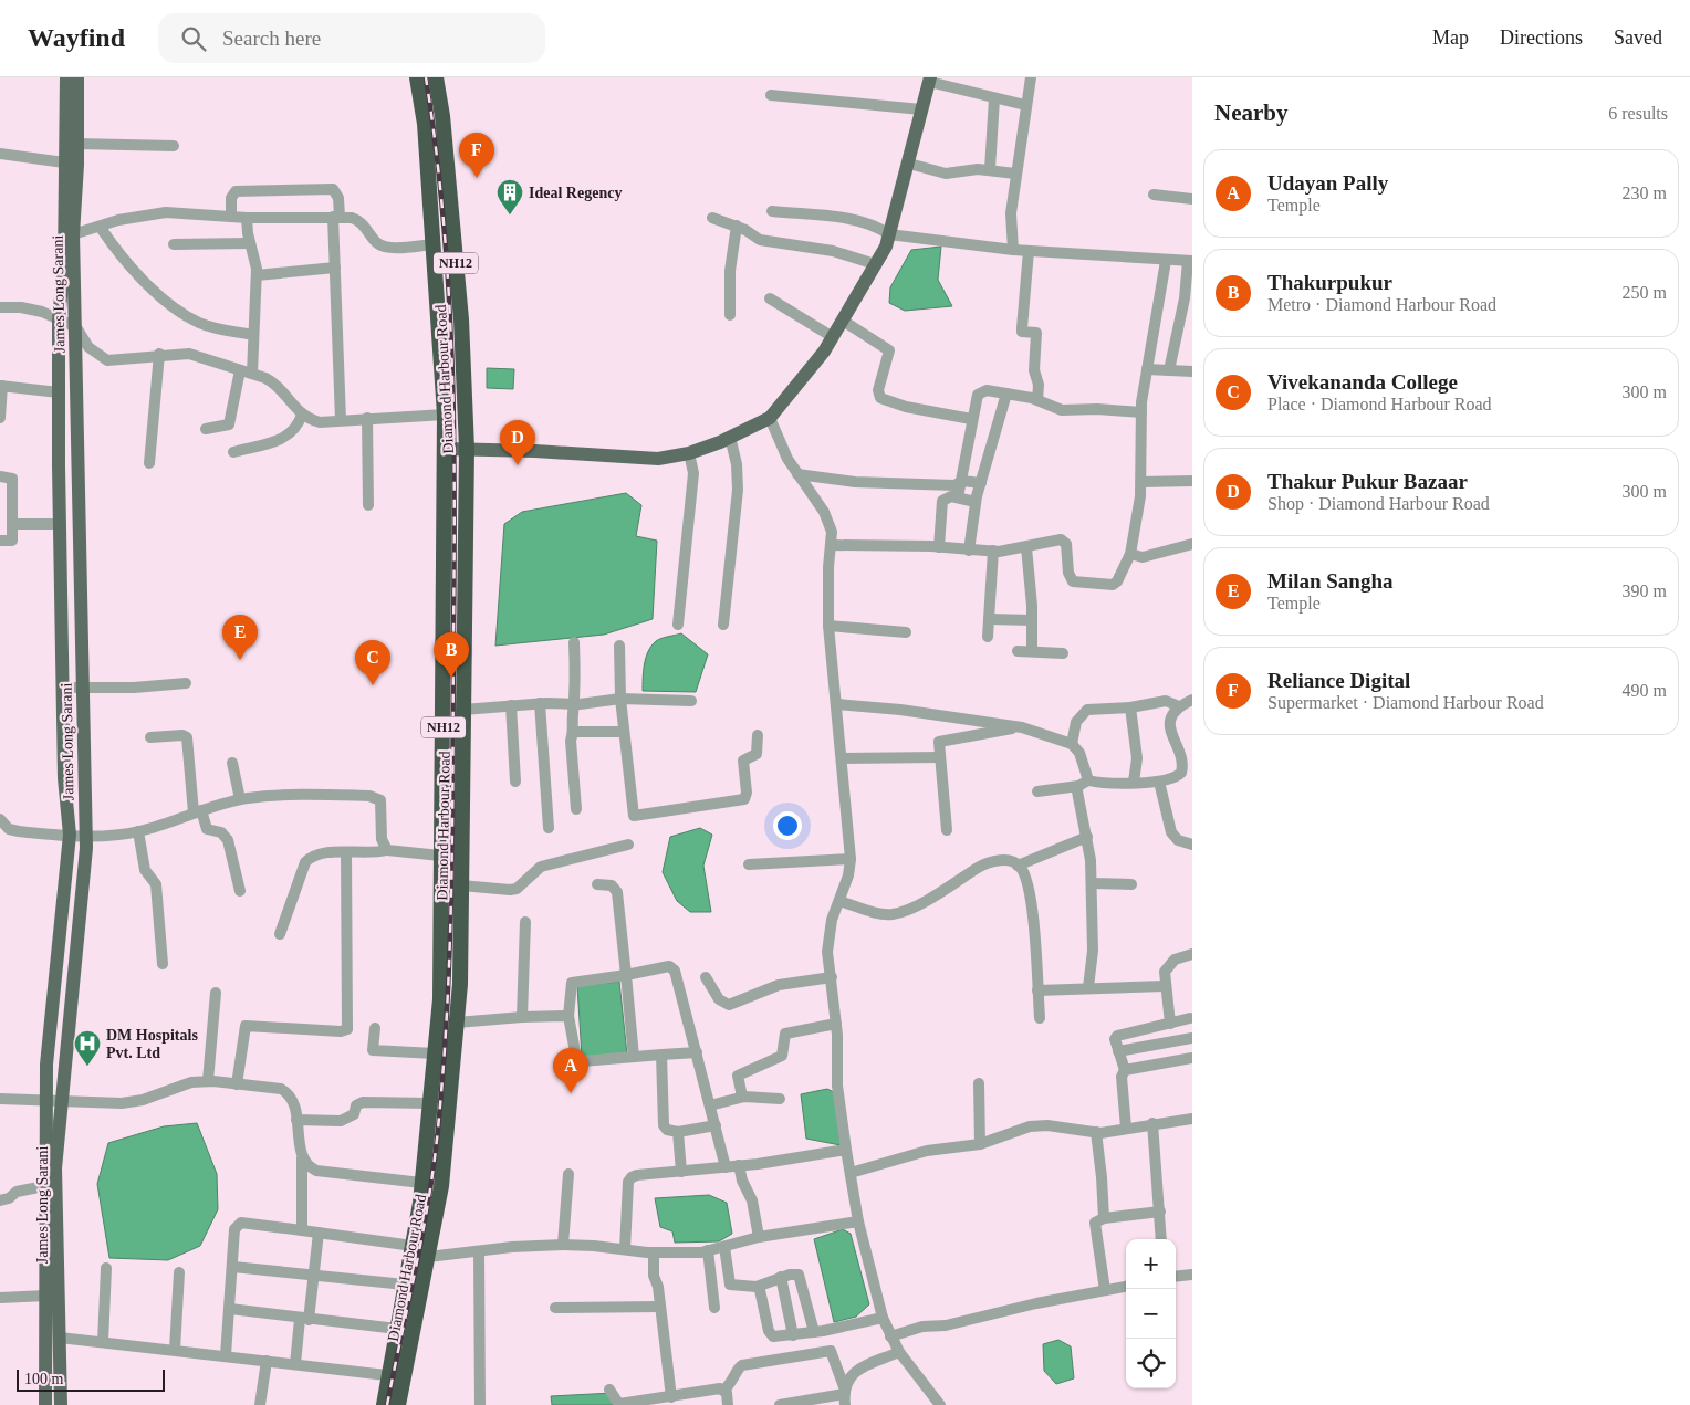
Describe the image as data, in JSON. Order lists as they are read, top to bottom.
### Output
{
  "streets": {
    "highway": ["NH12", "Diamond Harbour Road"],
    "main road": ["James Long Sarani"]
  },
  "places": {
    "building": ["Ideal Regency"],
    "hospital": ["DM Hospitals Pvt. Ltd"]
  },
  "scale_bar": "100 m",
  "page": {
    "header": "Wayfind",
    "search": "Search here",
    "nav": ["Map", "Directions", "Saved"],
    "heading": ["Nearby", "6 results"],
    "pins": [
      "F",
      "D",
      "E",
      "B",
      "C",
      "A"
    ],
    "list": [
      {
        "mark": "A",
        "name": "Udayan Pally",
        "note": "Temple",
        "value": "230 m"
      },
      {
        "mark": "B",
        "name": "Thakurpukur",
        "note": "Metro · Diamond Harbour Road",
        "value": "250 m"
      },
      {
        "mark": "C",
        "name": "Vivekananda College",
        "note": "Place · Diamond Harbour Road",
        "value": "300 m"
      },
      {
        "mark": "D",
        "name": "Thakur Pukur Bazaar",
        "note": "Shop · Diamond Harbour Road",
        "value": "300 m"
      },
      {
        "mark": "E",
        "name": "Milan Sangha",
        "note": "Temple",
        "value": "390 m"
      },
      {
        "mark": "F",
        "name": "Reliance Digital",
        "note": "Supermarket · Diamond Harbour Road",
        "value": "490 m"
      }
    ],
    "map_buttons": ["+", "−"],
    "scale": "100 m"
  }
}
